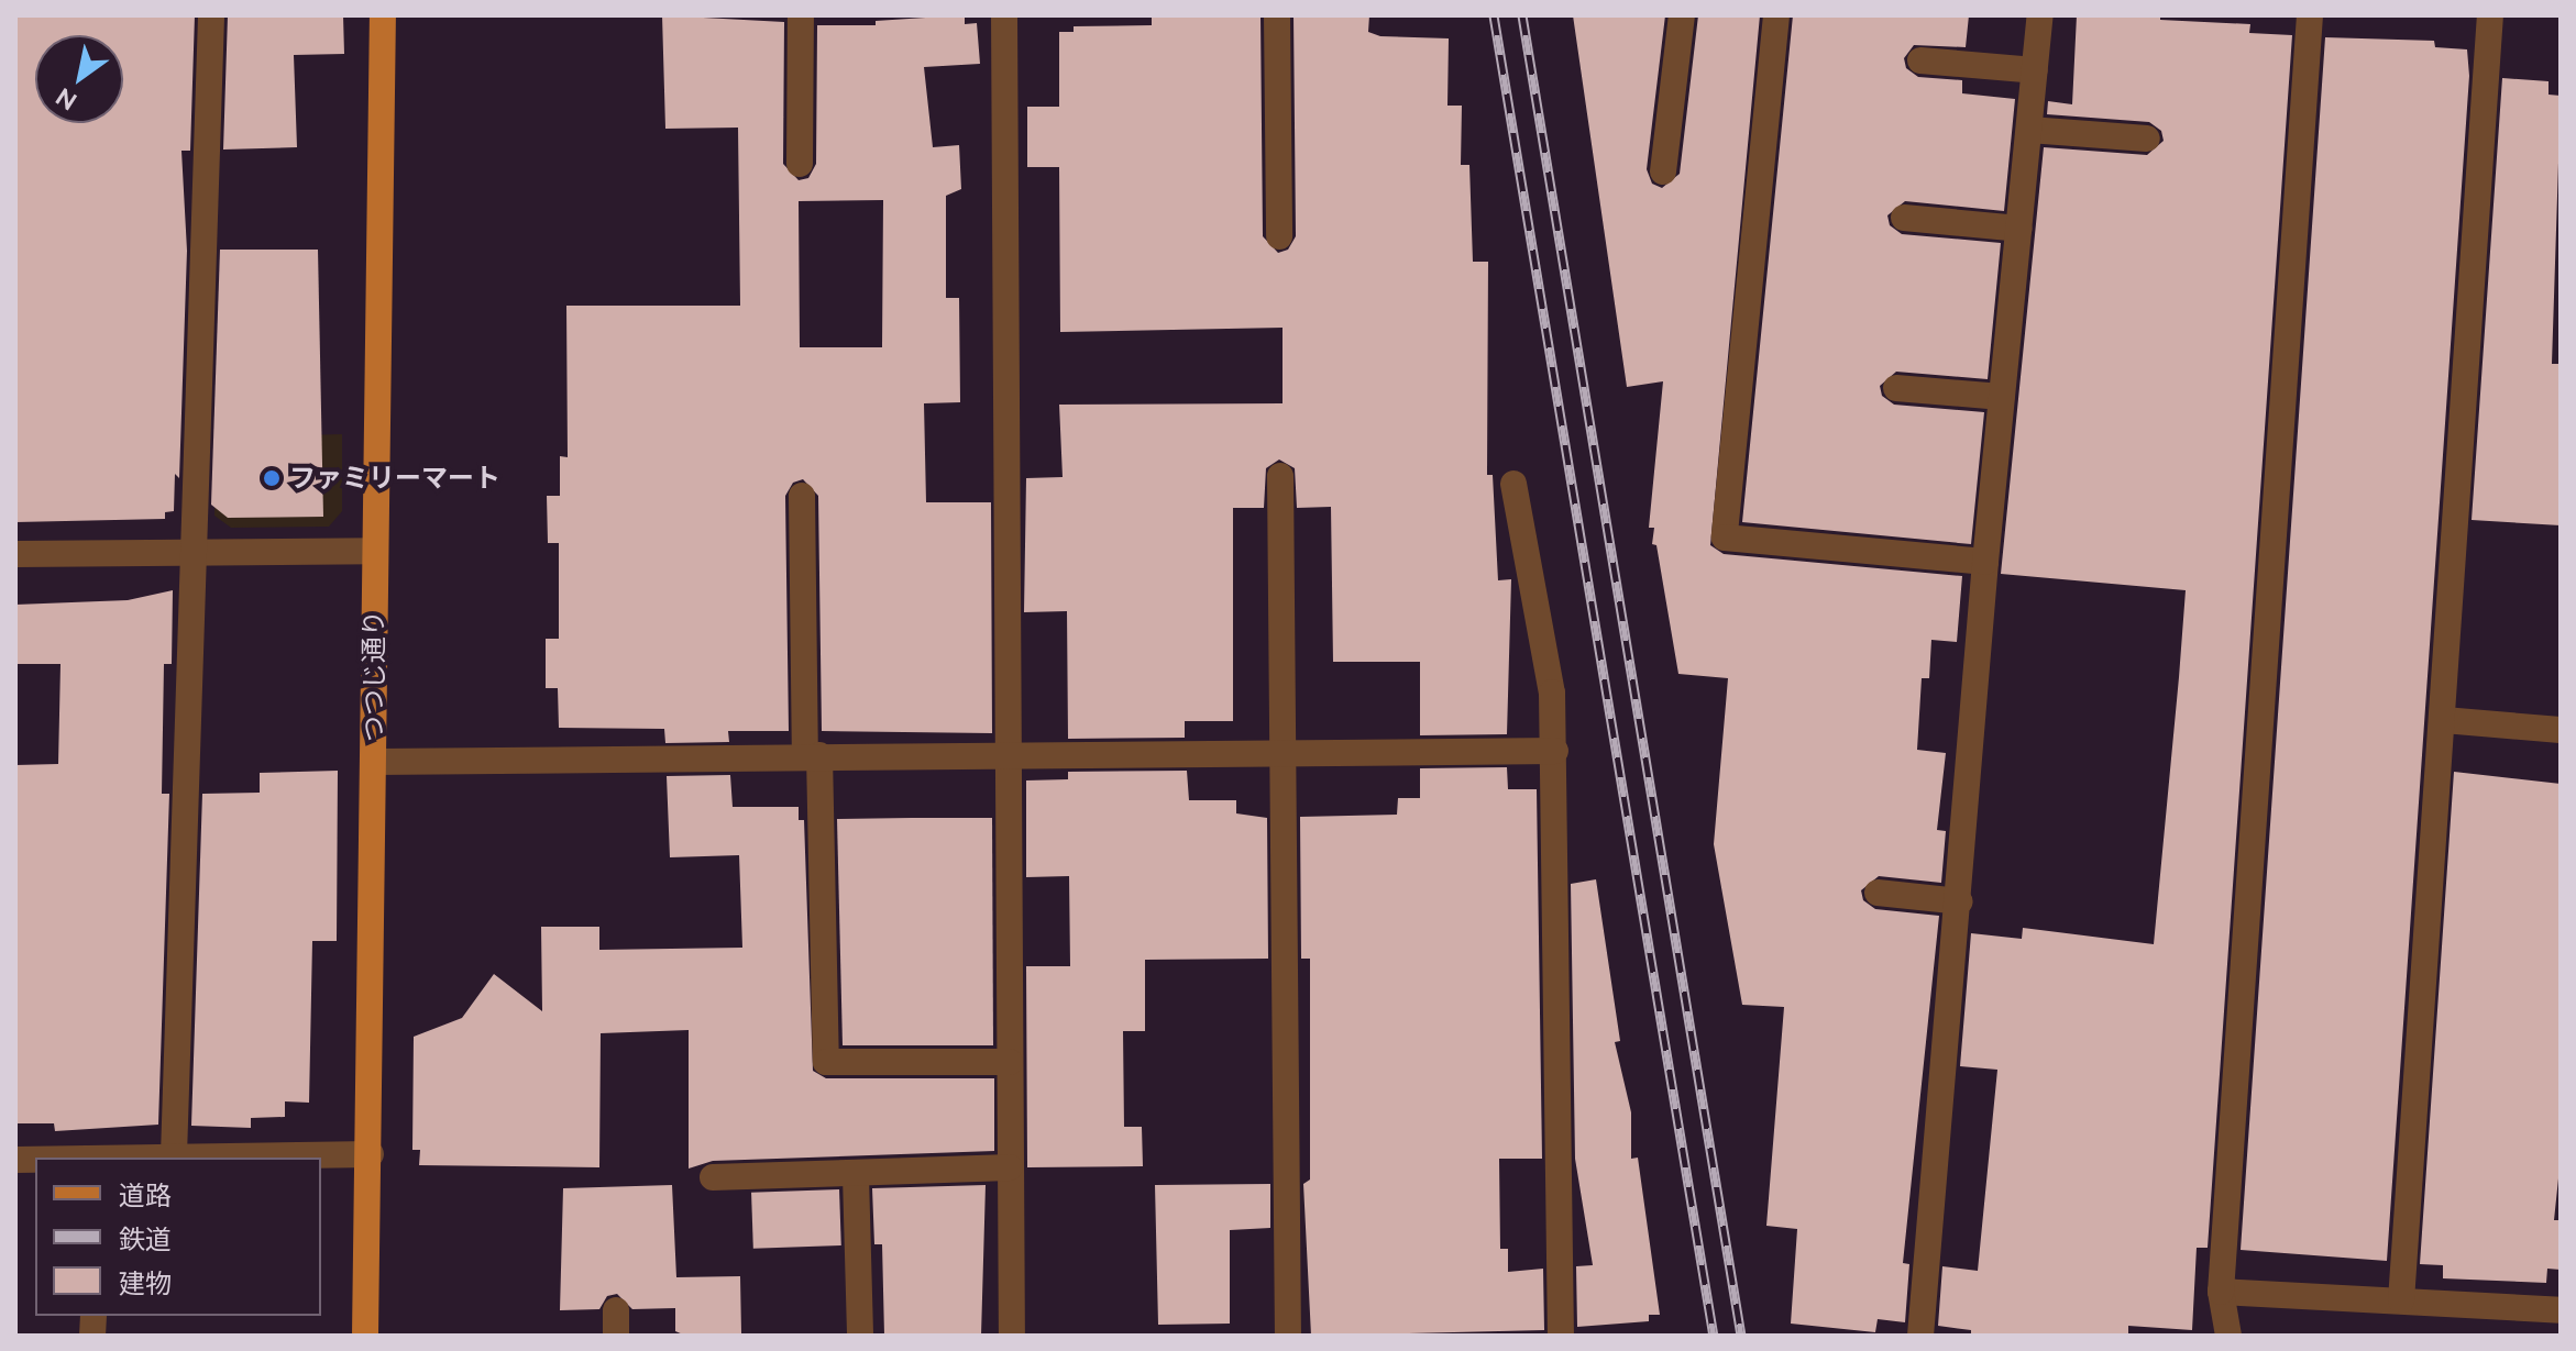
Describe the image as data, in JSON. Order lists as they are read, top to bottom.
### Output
{
  "streets": {
    "main road": ["つつじ通り"]
  },
  "places": ["ファミリーマート"],
  "legend": ["道路", "鉄道", "建物"],
  "north": "bottom left"
}
